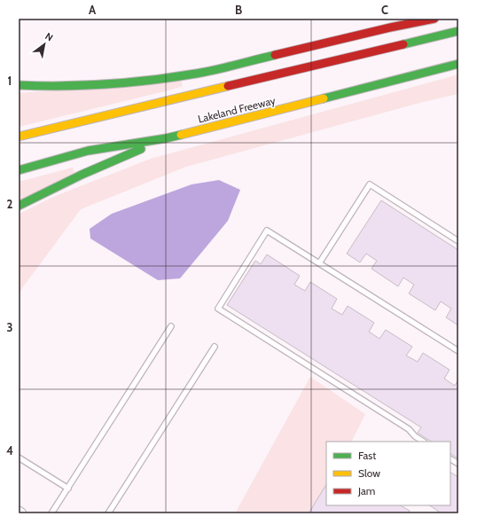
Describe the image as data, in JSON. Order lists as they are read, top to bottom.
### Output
{
  "streets": {
    "highway": ["Lakeland Freeway"]
  },
  "legend": ["Fast", "Slow", "Jam"],
  "north": "top right",
  "grid": {
    "columns": ["A", "B", "C"],
    "rows": [
      "1",
      "2",
      "3",
      "4"
    ]
  }
}
